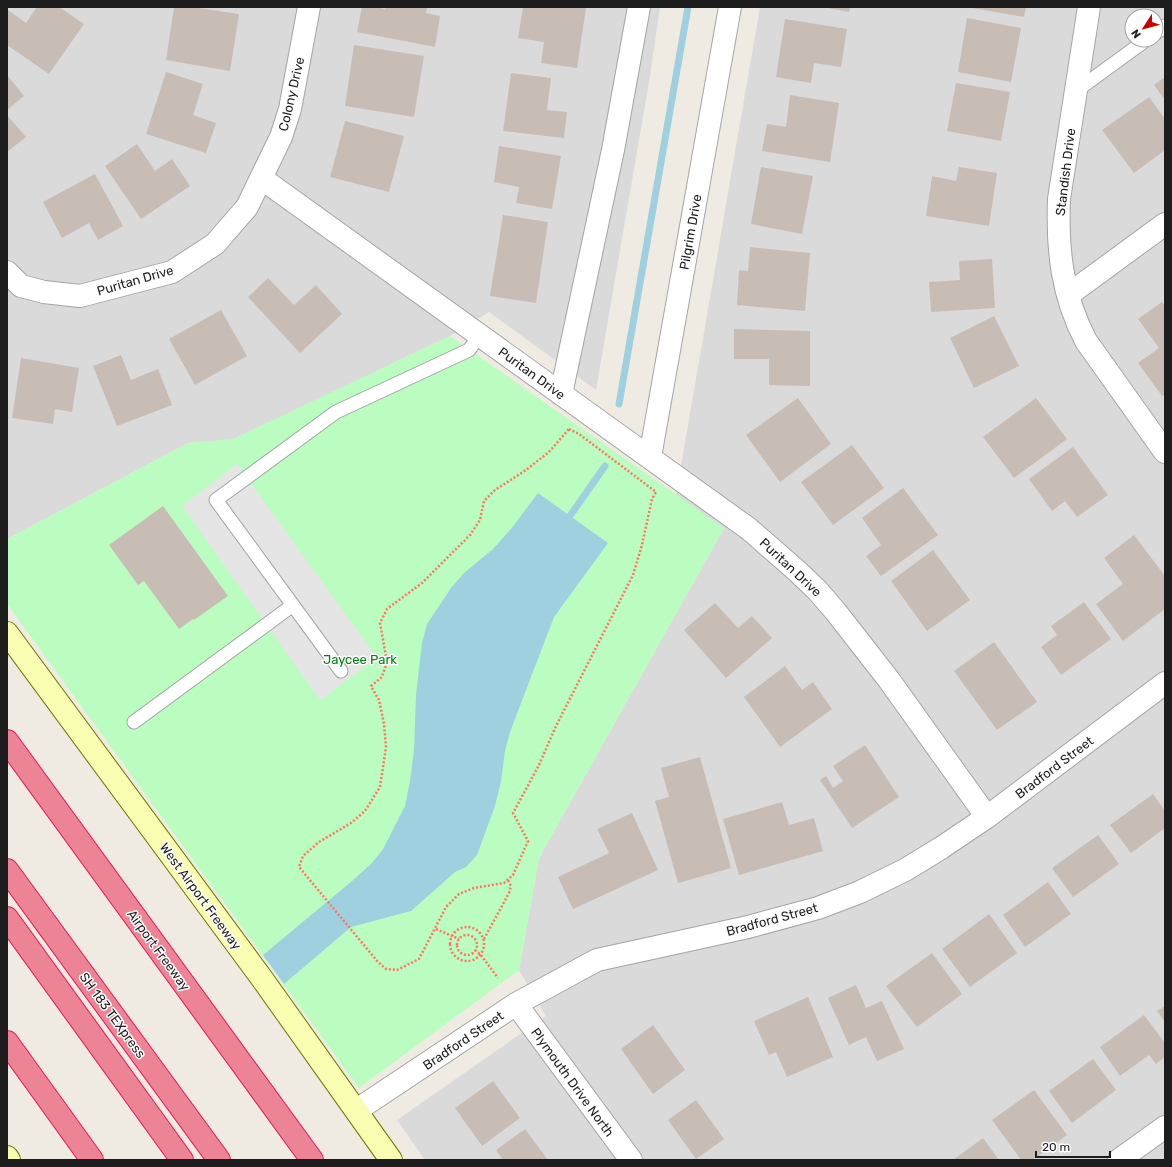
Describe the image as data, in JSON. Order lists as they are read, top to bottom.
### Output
{
  "streets": {
    "highway": ["Airport Freeway", "SH 183 TEXpress"],
    "main road": ["West Airport Freeway"],
    "street": [
      "Colony Drive",
      "Standish Drive",
      "Pilgrim Drive",
      "Puritan Drive",
      "Bradford Street",
      "Plymouth Drive North"
    ]
  },
  "crossings": [
    ["Colony Drive", "Puritan Drive"],
    ["Pilgrim Drive", "Puritan Drive"],
    ["Puritan Drive", "Bradford Street"],
    ["Bradford Street", "West Airport Freeway"],
    ["Bradford Street", "Plymouth Drive North"]
  ],
  "parks": ["Jaycee Park"],
  "scale_bar": "20 m",
  "north": "bottom left"
}
